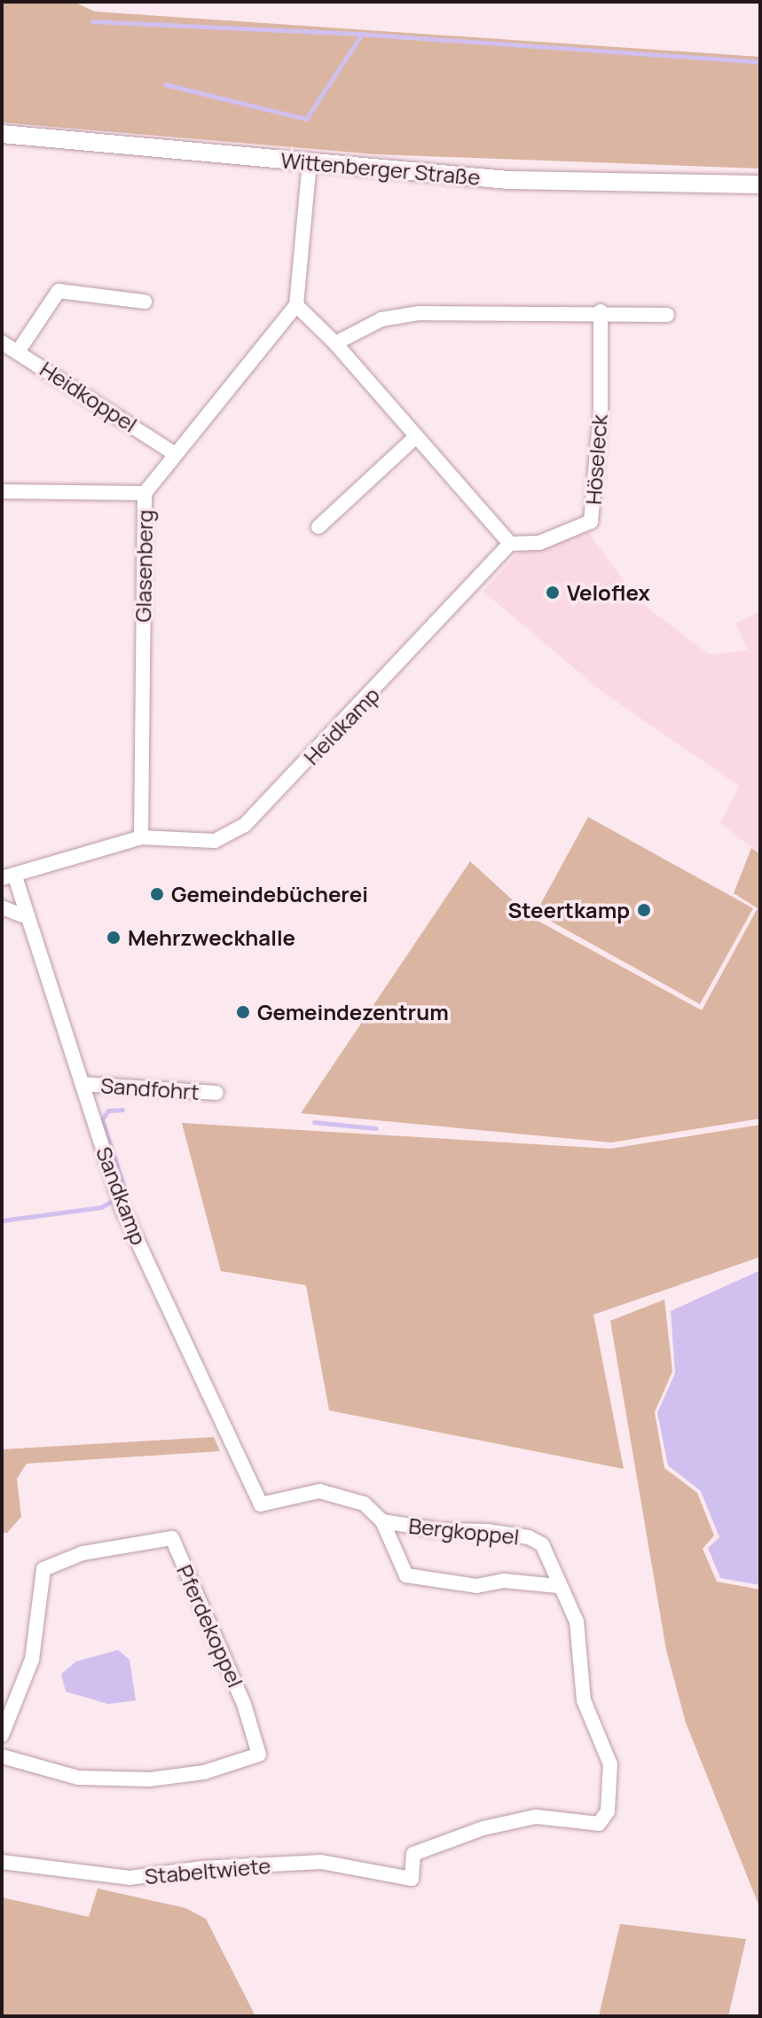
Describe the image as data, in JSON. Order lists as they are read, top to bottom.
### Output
{
  "streets": {
    "main road": ["Wittenberger Straße"],
    "street": [
      "Heidkoppel",
      "Höseleck",
      "Glasenberg",
      "Heidkamp",
      "Sandfohrt",
      "Sandkamp",
      "Bergkoppel",
      "Pferdekoppel",
      "Stabeltwiete"
    ]
  },
  "crossings": [
    ["Heidkoppel", "Glasenberg"],
    ["Höseleck", "Heidkamp"],
    ["Glasenberg", "Heidkamp"],
    ["Heidkamp", "Sandkamp"],
    ["Sandfohrt", "Sandkamp"],
    ["Sandkamp", "Bergkoppel"],
    ["Bergkoppel", "Stabeltwiete"]
  ],
  "places": [
    "Veloflex",
    "Gemeindebücherei",
    "Steertkamp",
    "Mehrzweckhalle",
    "Gemeindezentrum"
  ]
}
